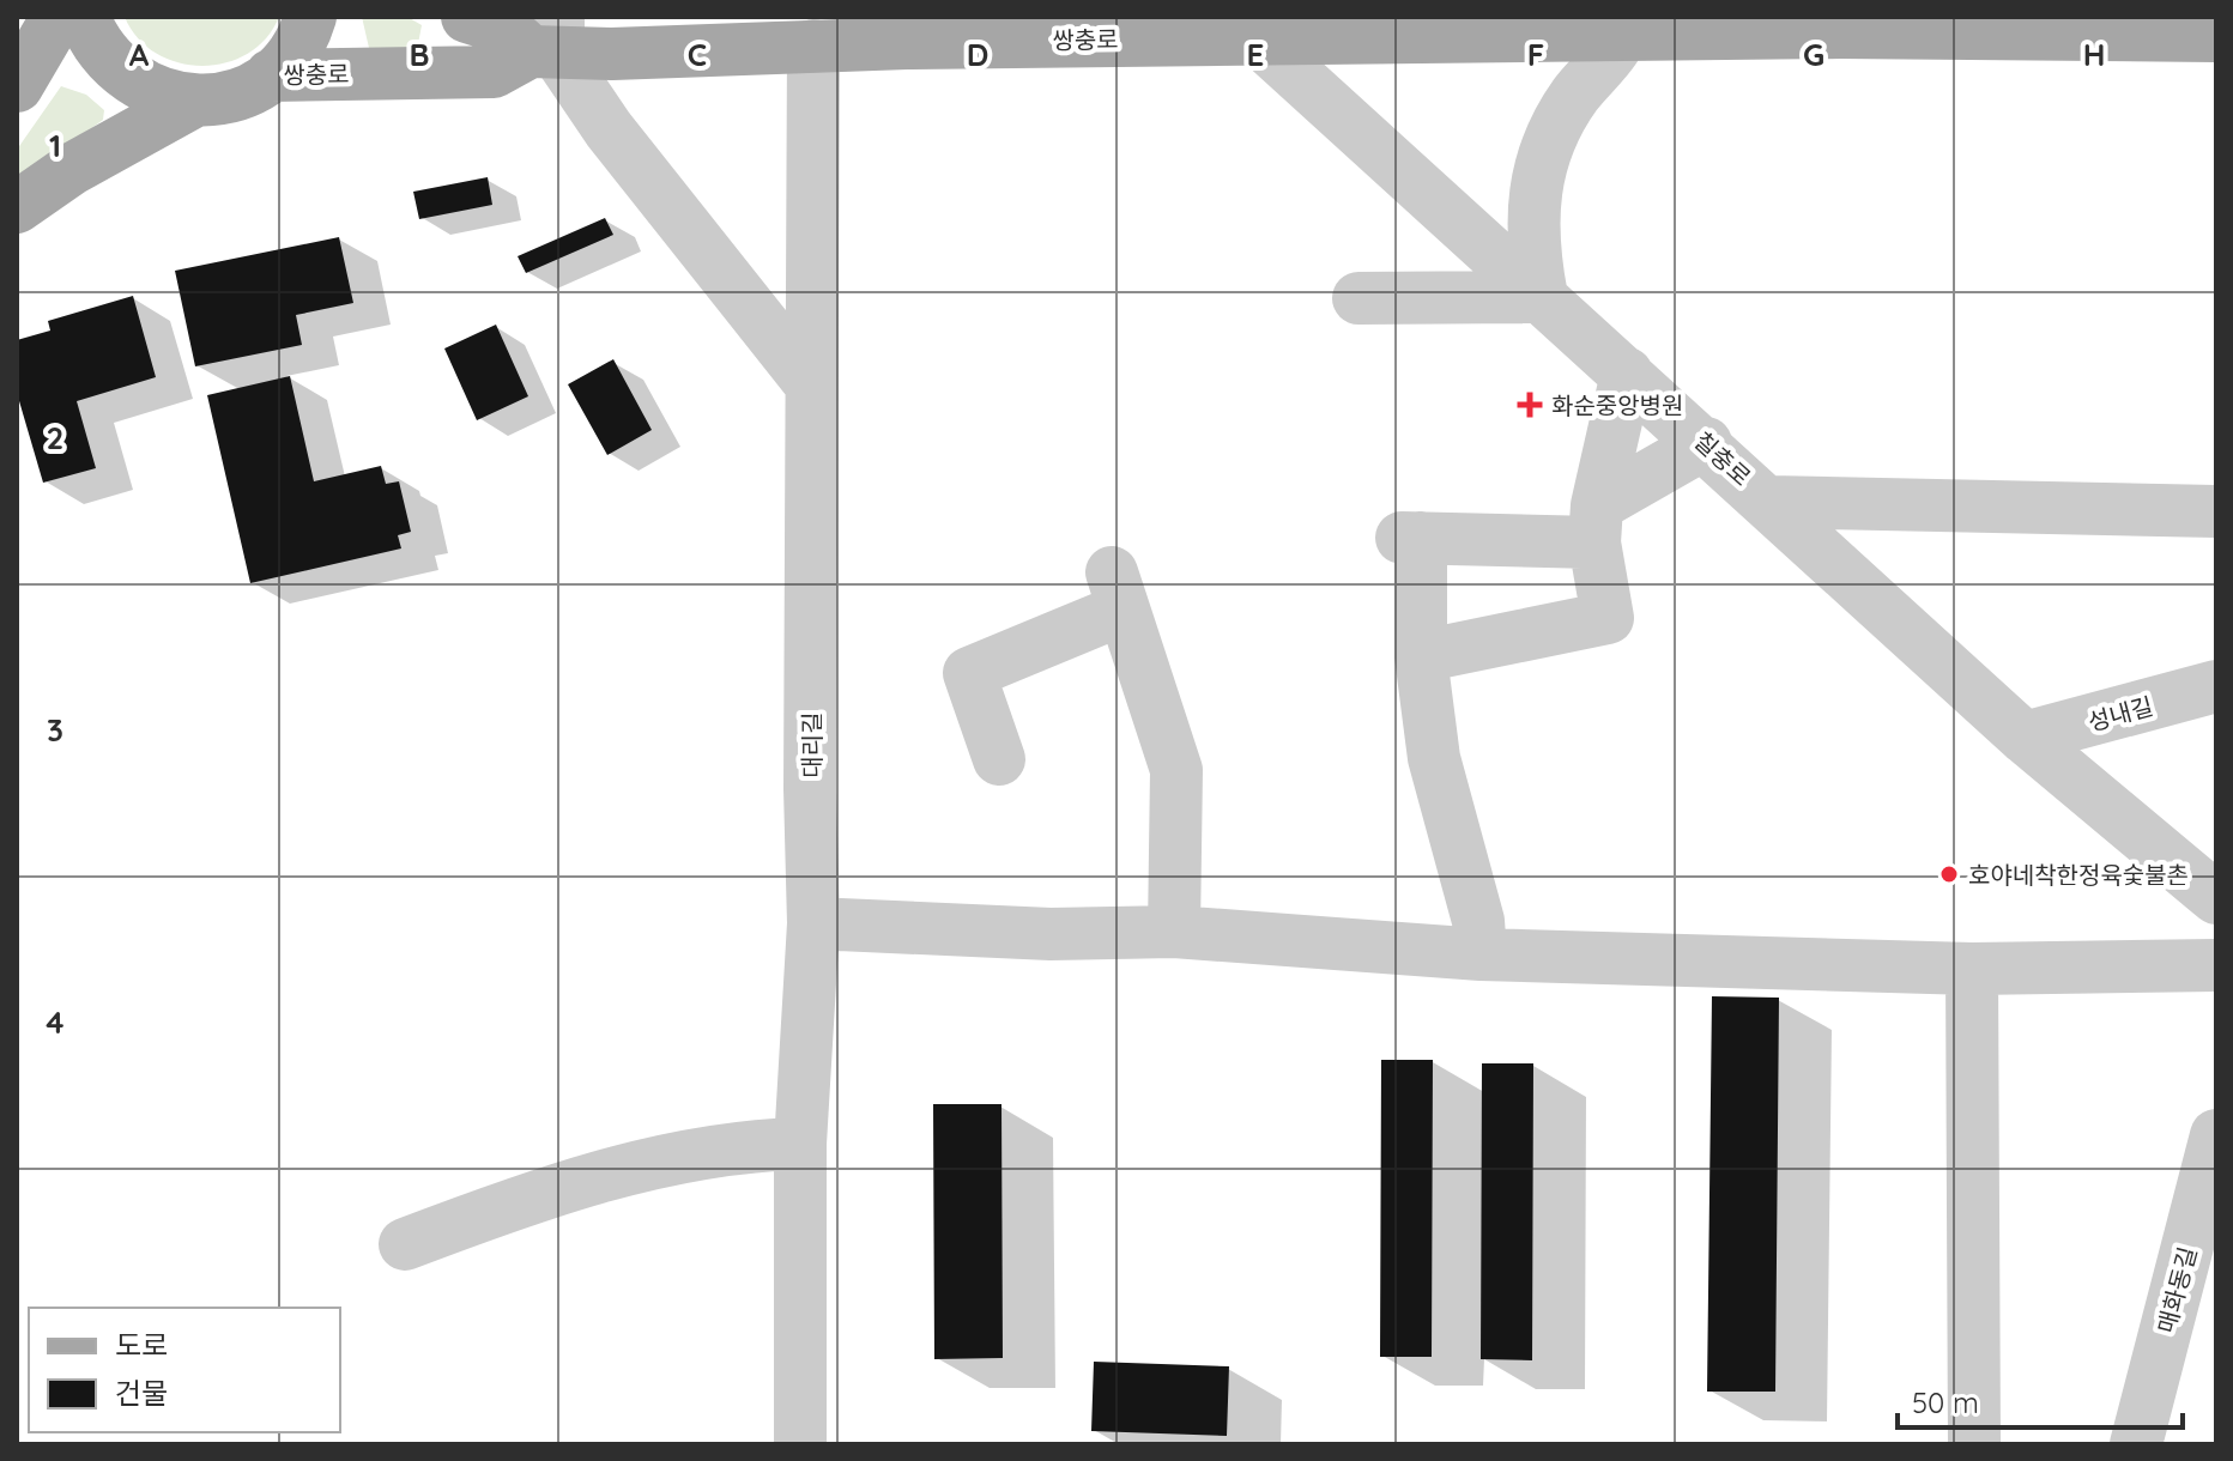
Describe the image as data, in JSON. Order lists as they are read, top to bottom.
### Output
{
  "streets": {
    "main road": ["쌍충로"],
    "street": [
      "칠충로",
      "성내길",
      "대리길",
      "매화동길"
    ]
  },
  "crossings": [
    ["쌍충로", "칠충로"],
    ["쌍충로", "대리길"],
    ["칠충로", "성내길"]
  ],
  "places": {
    "health": ["화순중앙병원"],
    "other": ["호야네착한정육숯불촌"]
  },
  "legend": ["도로", "건물"],
  "scale_bar": "50 m",
  "grid": {
    "columns": [
      "A",
      "B",
      "C",
      "D",
      "E",
      "F",
      "G",
      "H"
    ],
    "rows": [
      "1",
      "2",
      "3",
      "4"
    ]
  }
}
